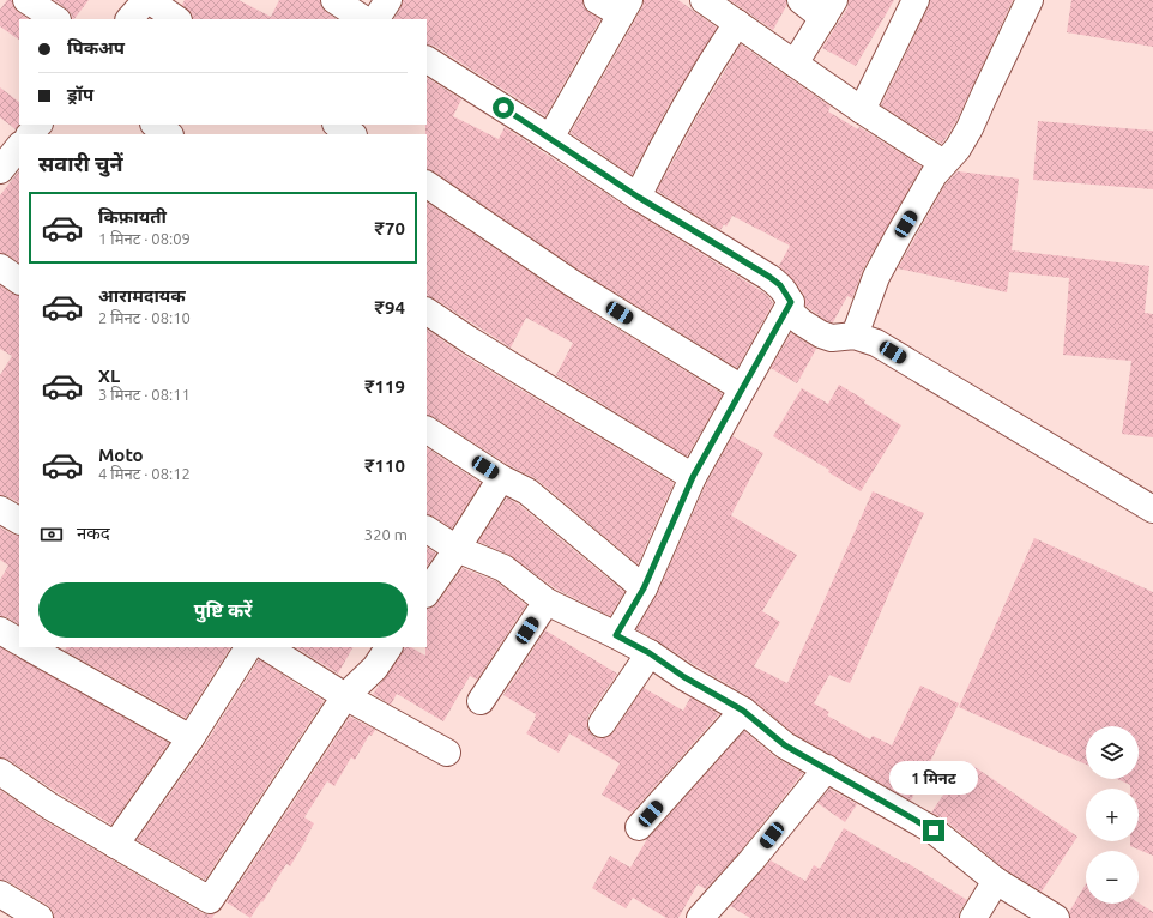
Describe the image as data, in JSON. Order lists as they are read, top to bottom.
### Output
{
  "page": {
    "banner": ["पिकअप", "ड्रॉप"],
    "heading": "सवारी चुनें",
    "list": [
      {
        "name": "किफ़ायती",
        "note": "1 मिनट · 08:09",
        "value": "₹70"
      },
      {
        "name": "आरामदायक",
        "note": "2 मिनट · 08:10",
        "value": "₹94"
      },
      {
        "name": "XL",
        "note": "3 मिनट · 08:11",
        "value": "₹119"
      },
      {
        "name": "Moto",
        "note": "4 मिनट · 08:12",
        "value": "₹110"
      }
    ],
    "pay": ["नकद", "320 m"],
    "buttons": "पुष्टि करें",
    "map_buttons": ["+", "−"],
    "bubble": "1 मिनट"
  }
}
